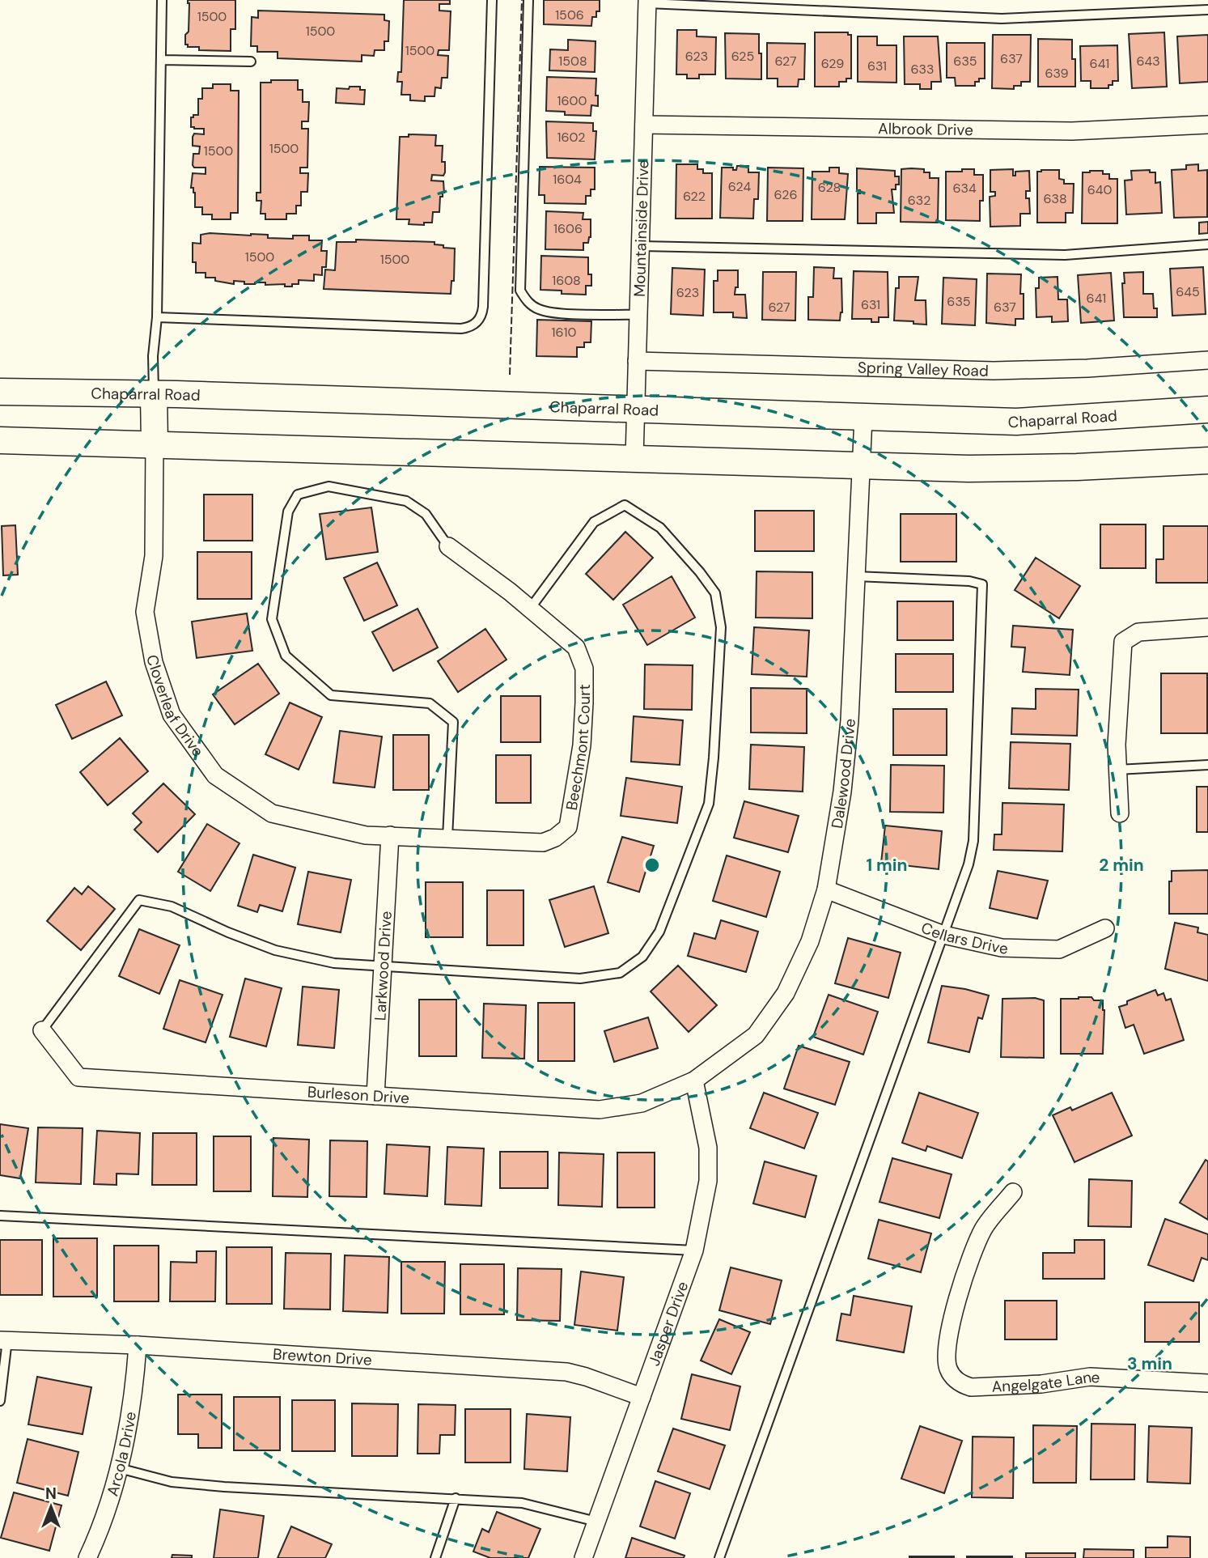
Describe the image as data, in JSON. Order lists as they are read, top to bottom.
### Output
{
  "streets": {
    "main road": ["Chaparral Road"],
    "street": [
      "Albrook Drive",
      "Mountainside Drive",
      "Spring Valley Road",
      "Cloverleaf Drive",
      "Beechmont Court",
      "Dalewood Drive",
      "Cellars Drive",
      "Larkwood Drive",
      "Burleson Drive",
      "Jasper Drive",
      "Brewton Drive",
      "Angelgate Lane",
      "Arcola Drive"
    ]
  },
  "crossings": [
    ["Albrook Drive", "Mountainside Drive"],
    ["Mountainside Drive", "Spring Valley Road"],
    ["Mountainside Drive", "Chaparral Road"],
    ["Chaparral Road", "Dalewood Drive"],
    ["Cloverleaf Drive", "Beechmont Court"],
    ["Cloverleaf Drive", "Larkwood Drive"],
    ["Beechmont Court", "Larkwood Drive"],
    ["Dalewood Drive", "Cellars Drive"],
    ["Dalewood Drive", "Burleson Drive"],
    ["Dalewood Drive", "Jasper Drive"],
    ["Larkwood Drive", "Burleson Drive"],
    ["Burleson Drive", "Jasper Drive"],
    ["Jasper Drive", "Brewton Drive"],
    ["Brewton Drive", "Arcola Drive"]
  ],
  "house_numbers": [
    "1506",
    "1500",
    "1500",
    "1500",
    "623",
    "625",
    "637",
    "1508",
    "627",
    "635",
    "643",
    "629",
    "641",
    "631",
    "633",
    "639",
    "1600",
    "1602",
    "1500",
    "1500",
    "1604",
    "624",
    "628",
    "634",
    "640",
    "626",
    "622",
    "638",
    "632",
    "1606",
    "1500",
    "1500",
    "1608",
    "645",
    "623",
    "641",
    "635",
    "631",
    "627",
    "637",
    "1610"
  ],
  "north": "top",
  "rings": ["1 min", "2 min", "3 min"]
}
